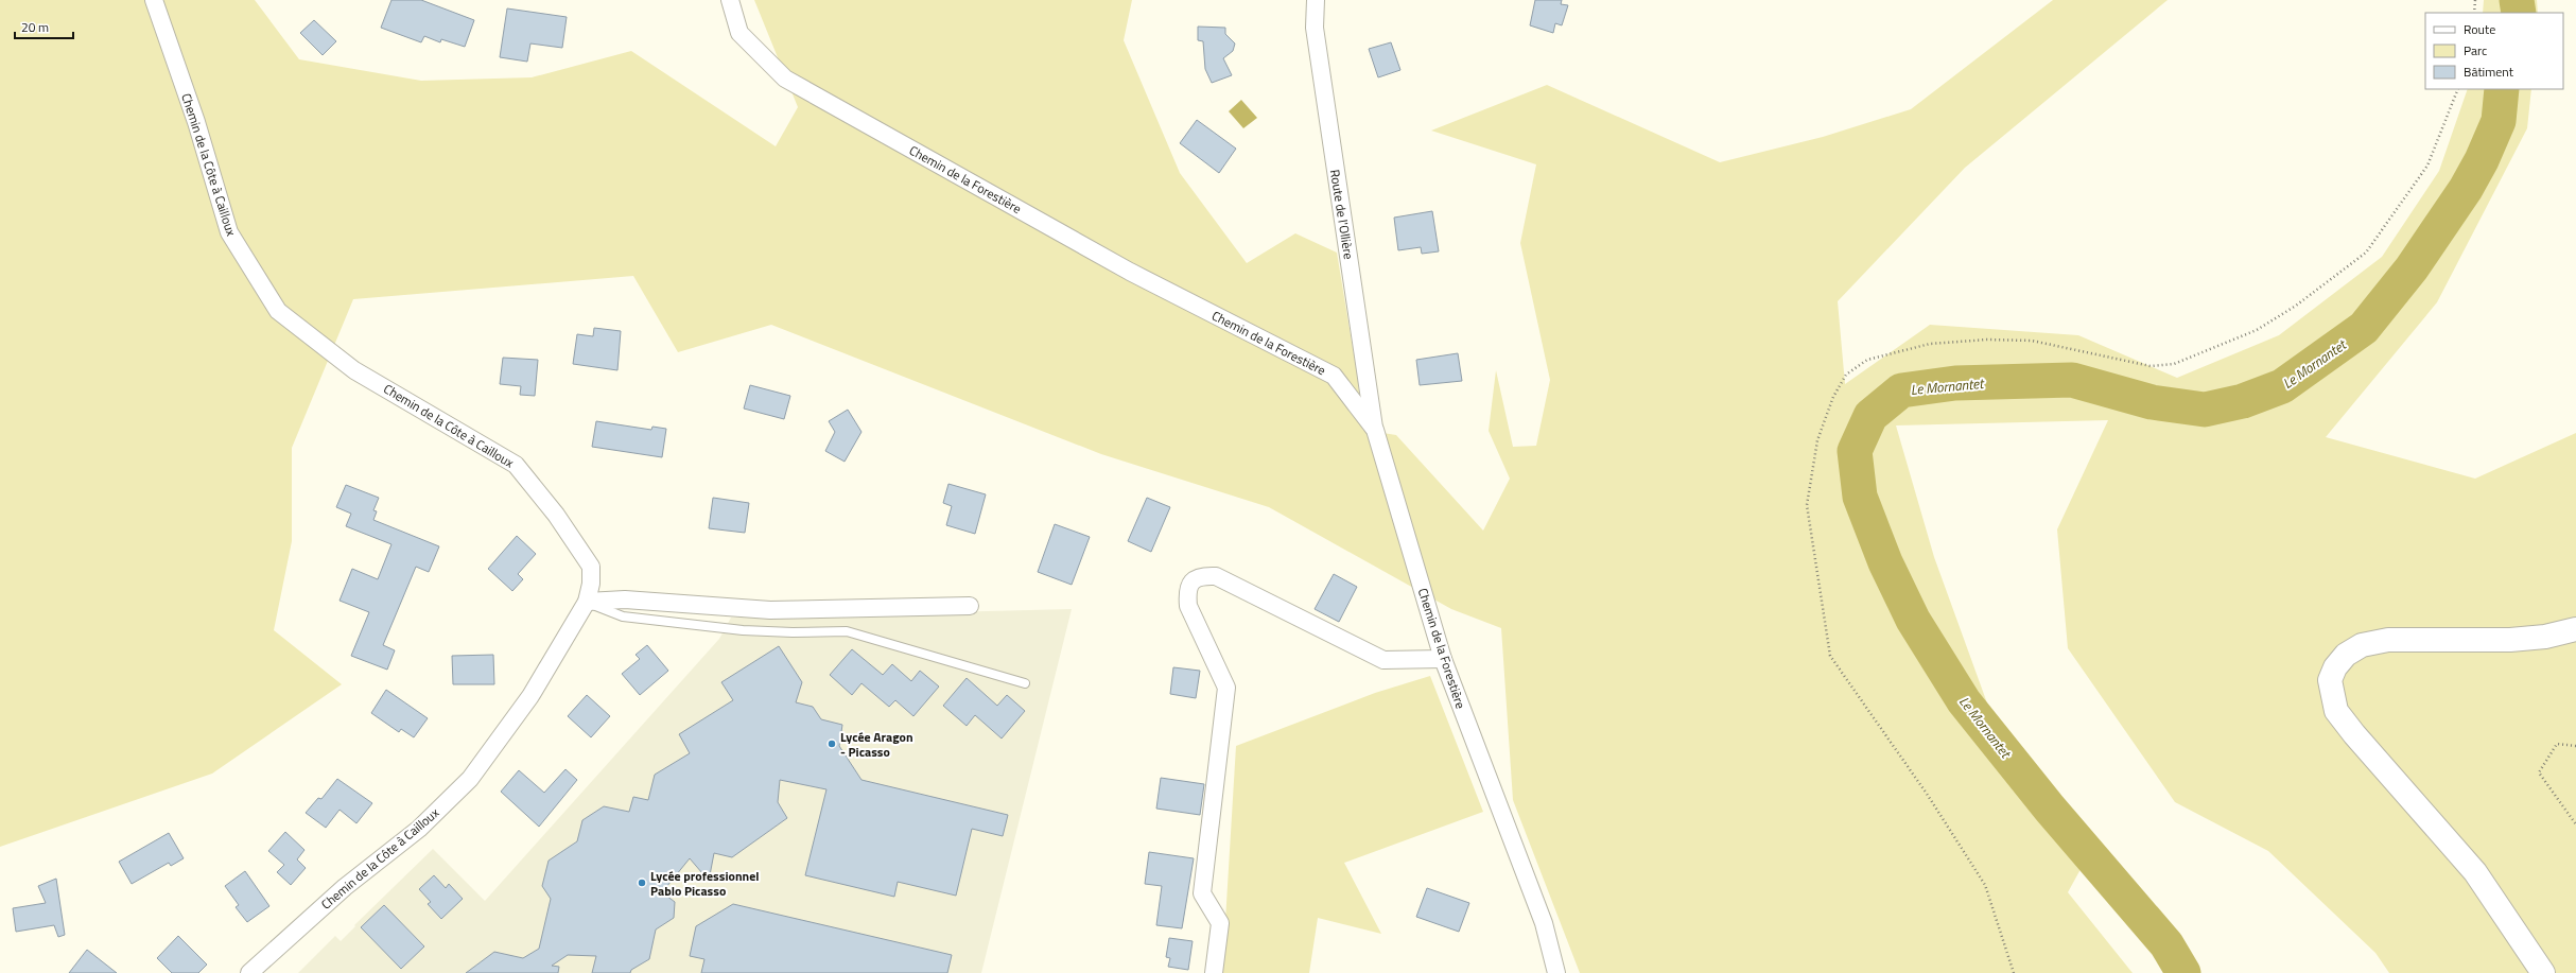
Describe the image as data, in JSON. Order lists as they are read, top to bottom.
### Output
{
  "streets": {
    "street": ["Chemin de la Côte à Cailloux", "Chemin de la Forestière", "Route de l'Ollière"]
  },
  "crossings": [
    ["Chemin de la Forestière", "Route de l'Ollière"]
  ],
  "water": ["Le Mornantet"],
  "places": ["Lycée Aragon - Picasso", "Lycée professionnel Pablo Picasso"],
  "legend": ["Route", "Parc", "Bâtiment"],
  "scale_bar": "20 m"
}
